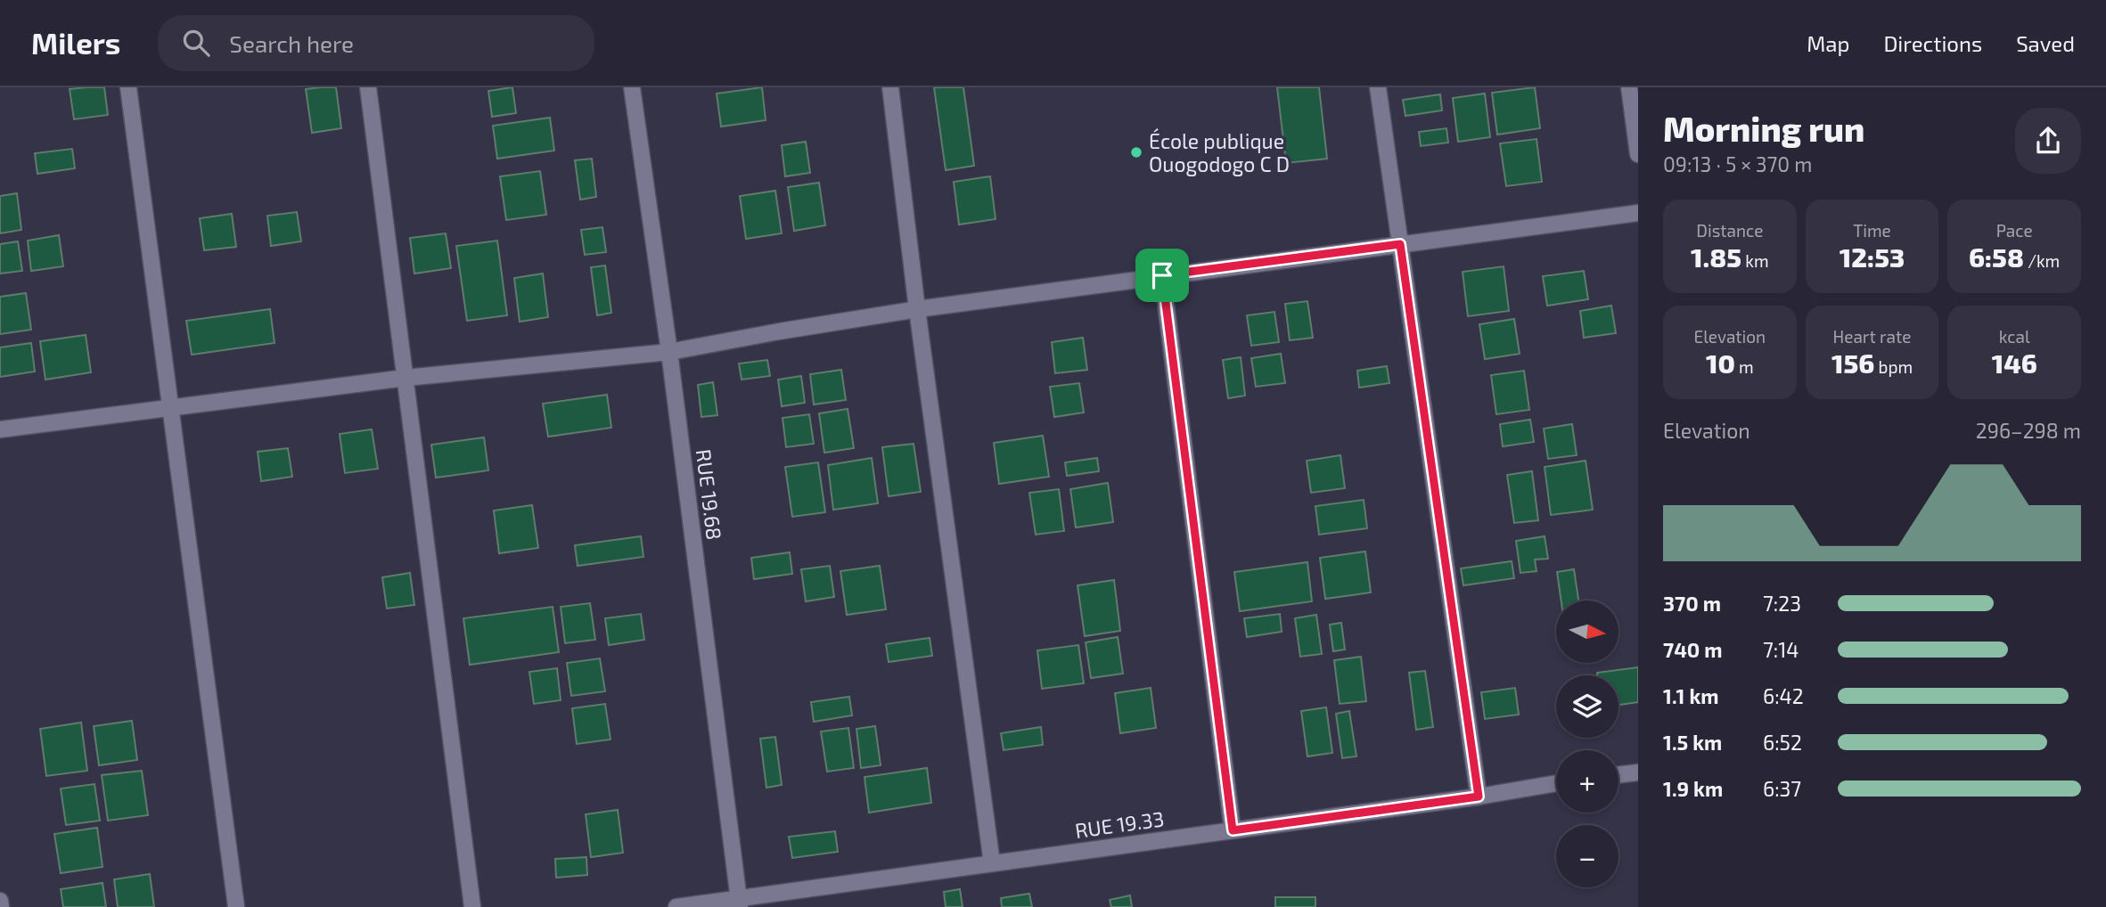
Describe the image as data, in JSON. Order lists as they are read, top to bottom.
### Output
{
  "streets": {
    "street": ["RUE 19.68", "RUE 19.33"]
  },
  "crossings": [
    ["RUE 19.68", "RUE 19.33"]
  ],
  "places": ["École publique Ouogodogo C D"],
  "north": "right",
  "page": {
    "header": "Milers",
    "search": "Search here",
    "nav": ["Map", "Directions", "Saved"],
    "heading": ["Morning run", "09:13 · 5 × 370 m"],
    "stats": [
      ["Distance", "1.85 km"],
      ["Time", "12:53"],
      ["Pace", "6:58 /km"],
      ["Elevation", "10 m"],
      ["Heart rate", "156 bpm"],
      ["kcal", "146"]
    ],
    "chart": ["Elevation", "296–298 m"],
    "list": [
      {
        "name": "370 m",
        "note": "7:23"
      },
      {
        "name": "740 m",
        "note": "7:14"
      },
      {
        "name": "1.1 km",
        "note": "6:42"
      },
      {
        "name": "1.5 km",
        "note": "6:52"
      },
      {
        "name": "1.9 km",
        "note": "6:37"
      }
    ],
    "map_buttons": ["+", "−"]
  }
}
